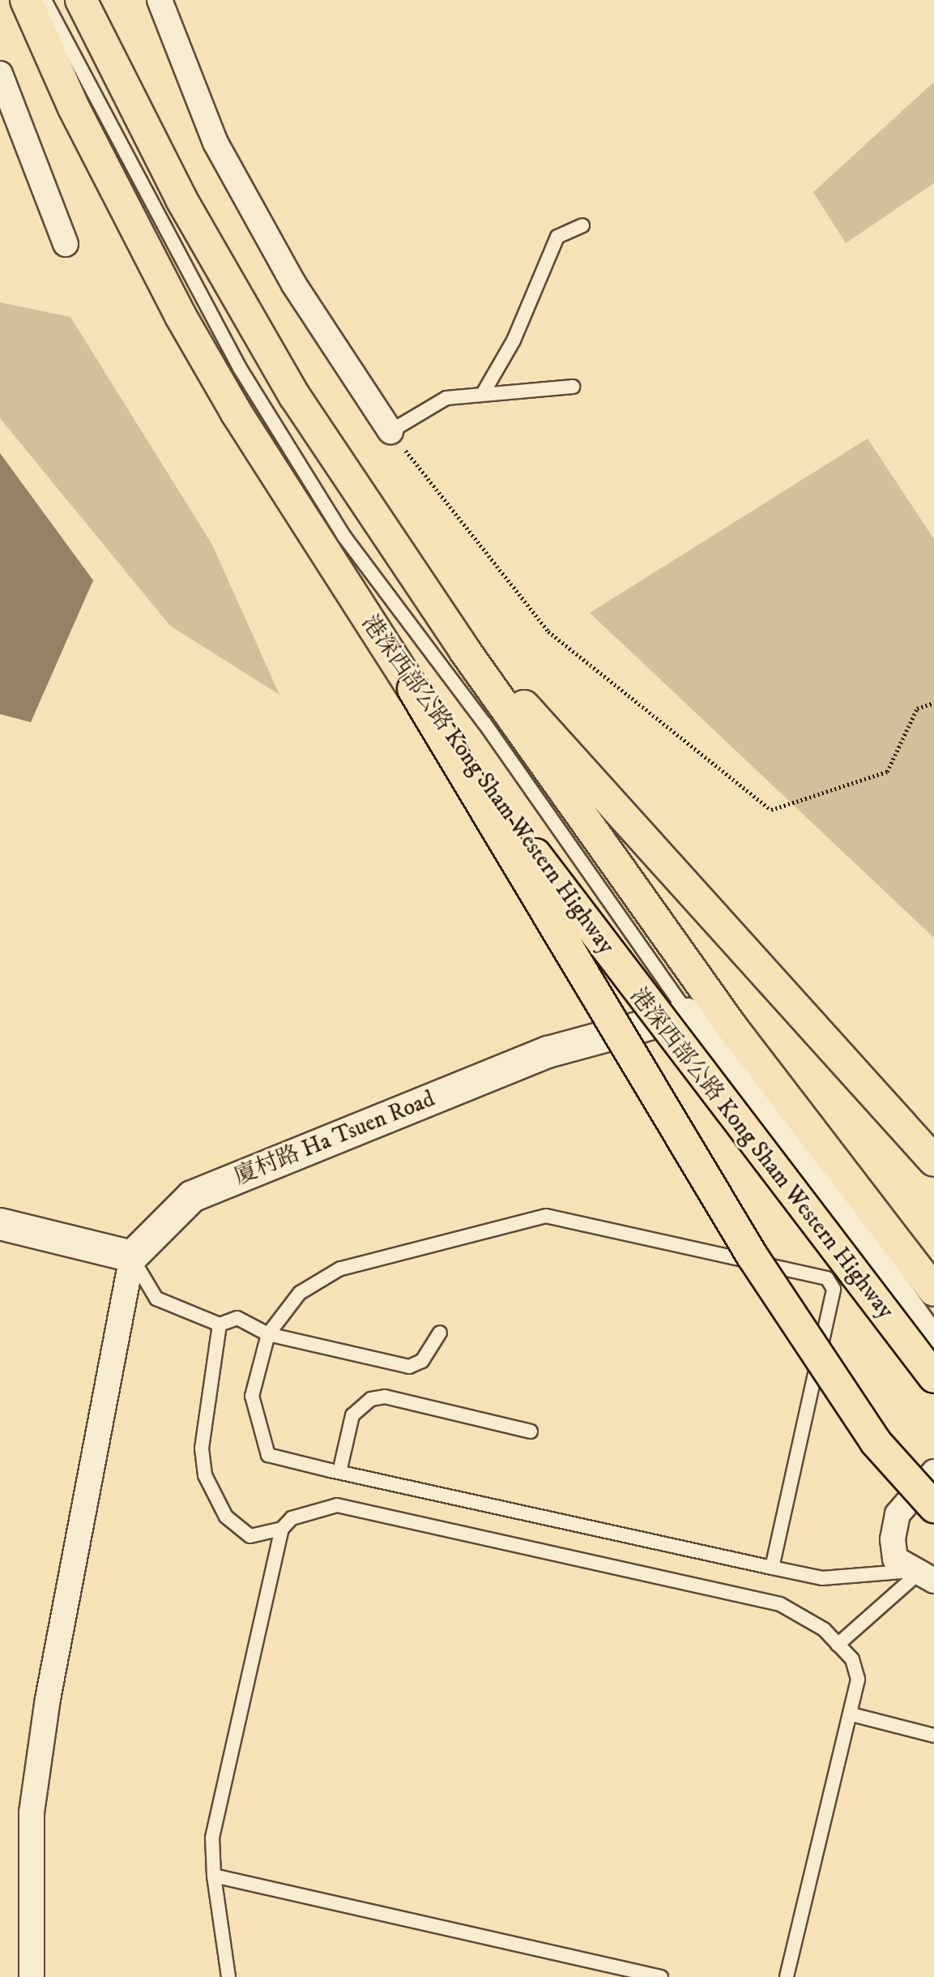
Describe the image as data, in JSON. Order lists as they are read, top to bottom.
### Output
{
  "streets": {
    "highway": ["港深西部公路 Kong Sham Western Highway"],
    "street": ["廈村路 Ha Tsuen Road"]
  }
}
